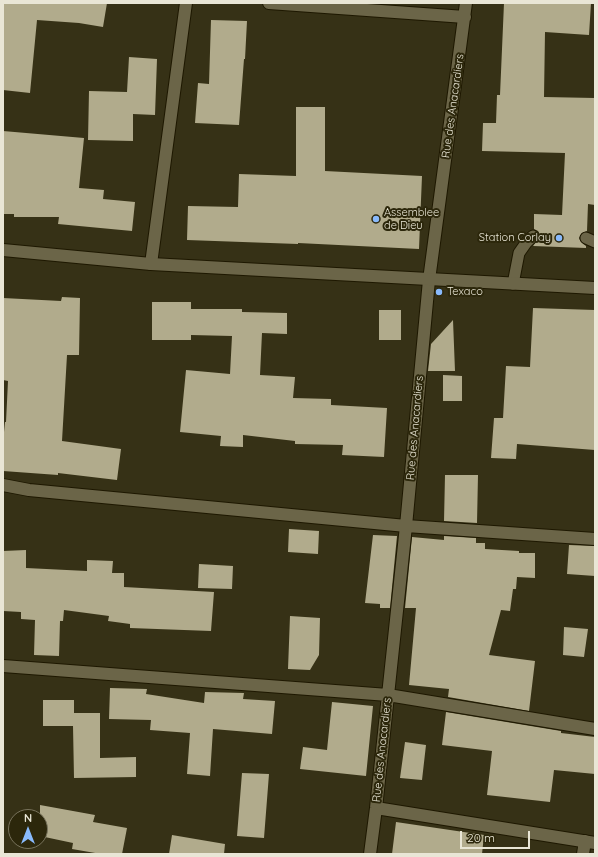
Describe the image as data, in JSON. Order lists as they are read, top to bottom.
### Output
{
  "streets": {
    "street": ["Rue des Anacardiers"]
  },
  "places": ["Assemblee de Dieu", "Station Corlay", "Texaco"],
  "scale_bar": "20 m",
  "north": "top"
}
